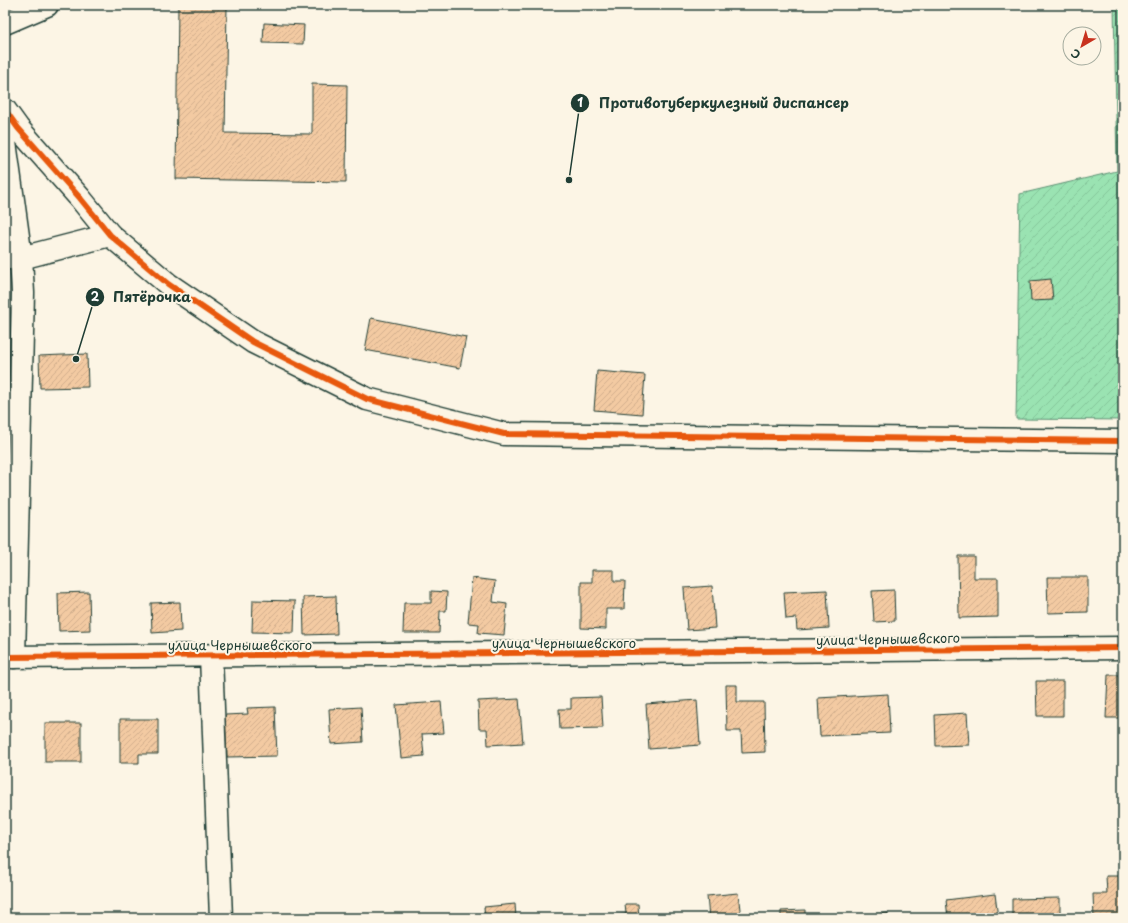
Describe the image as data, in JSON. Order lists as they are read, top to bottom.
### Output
{
  "streets": {
    "street": ["улица Чернышевского"]
  },
  "places": ["Противотуберкулезный диспансер", "Пятёрочка"],
  "north": "bottom left"
}
